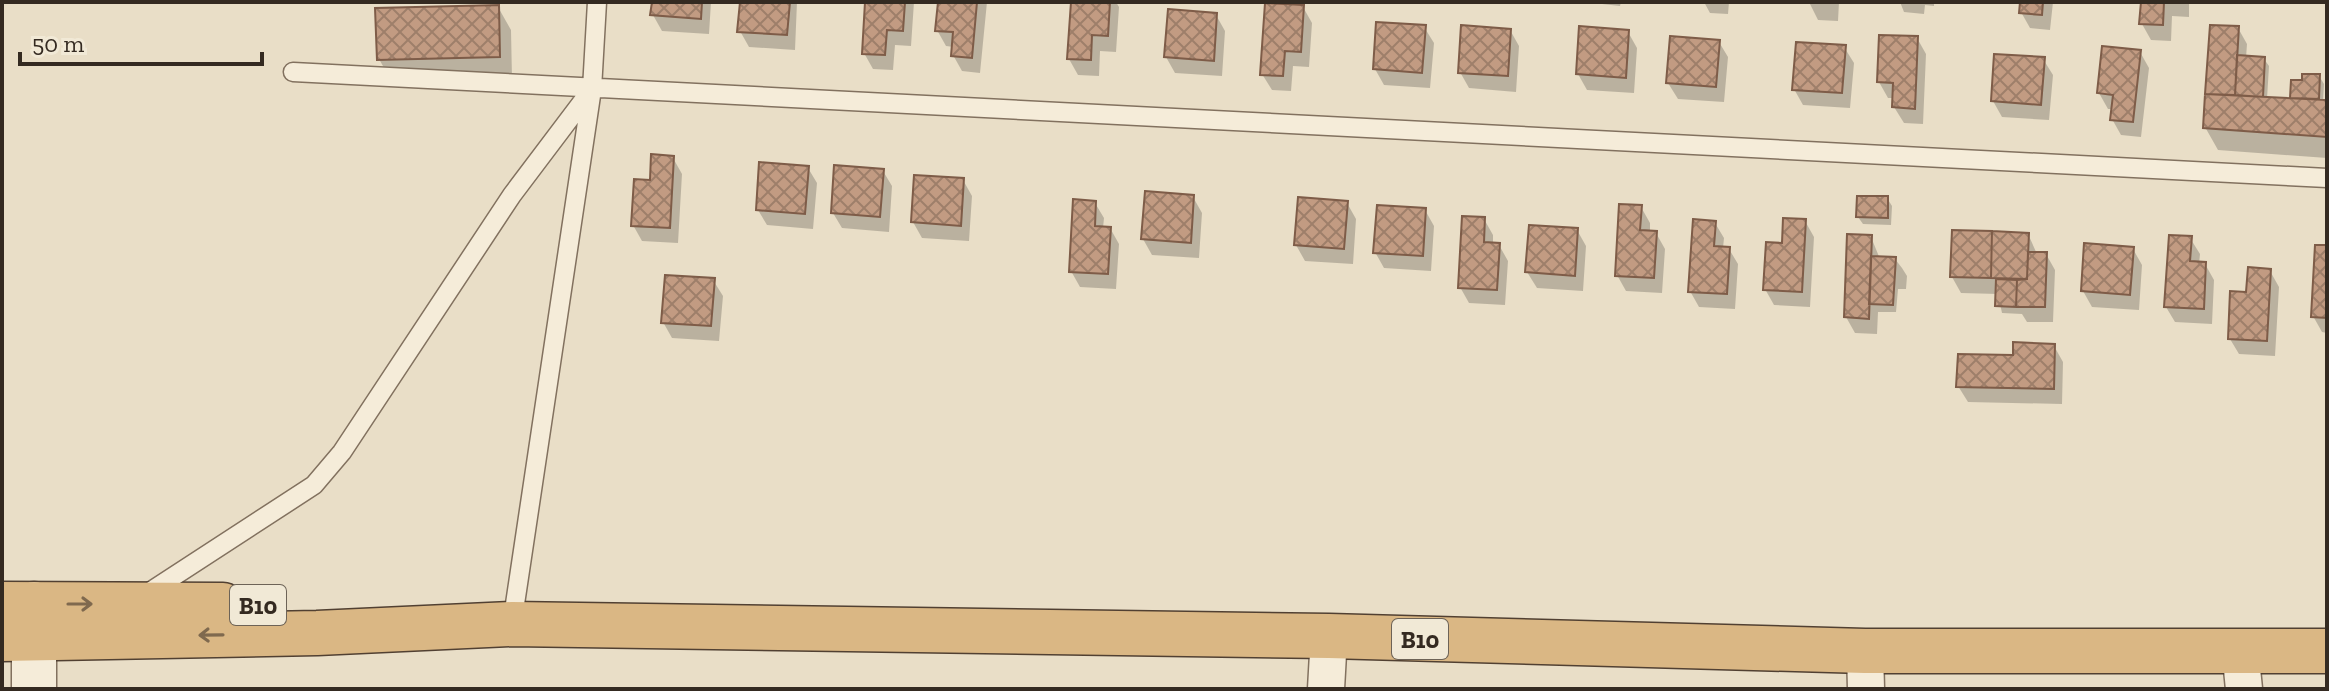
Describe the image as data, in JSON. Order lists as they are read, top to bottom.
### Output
{
  "streets": {
    "highway": ["B10"]
  },
  "scale_bar": "50 m"
}
